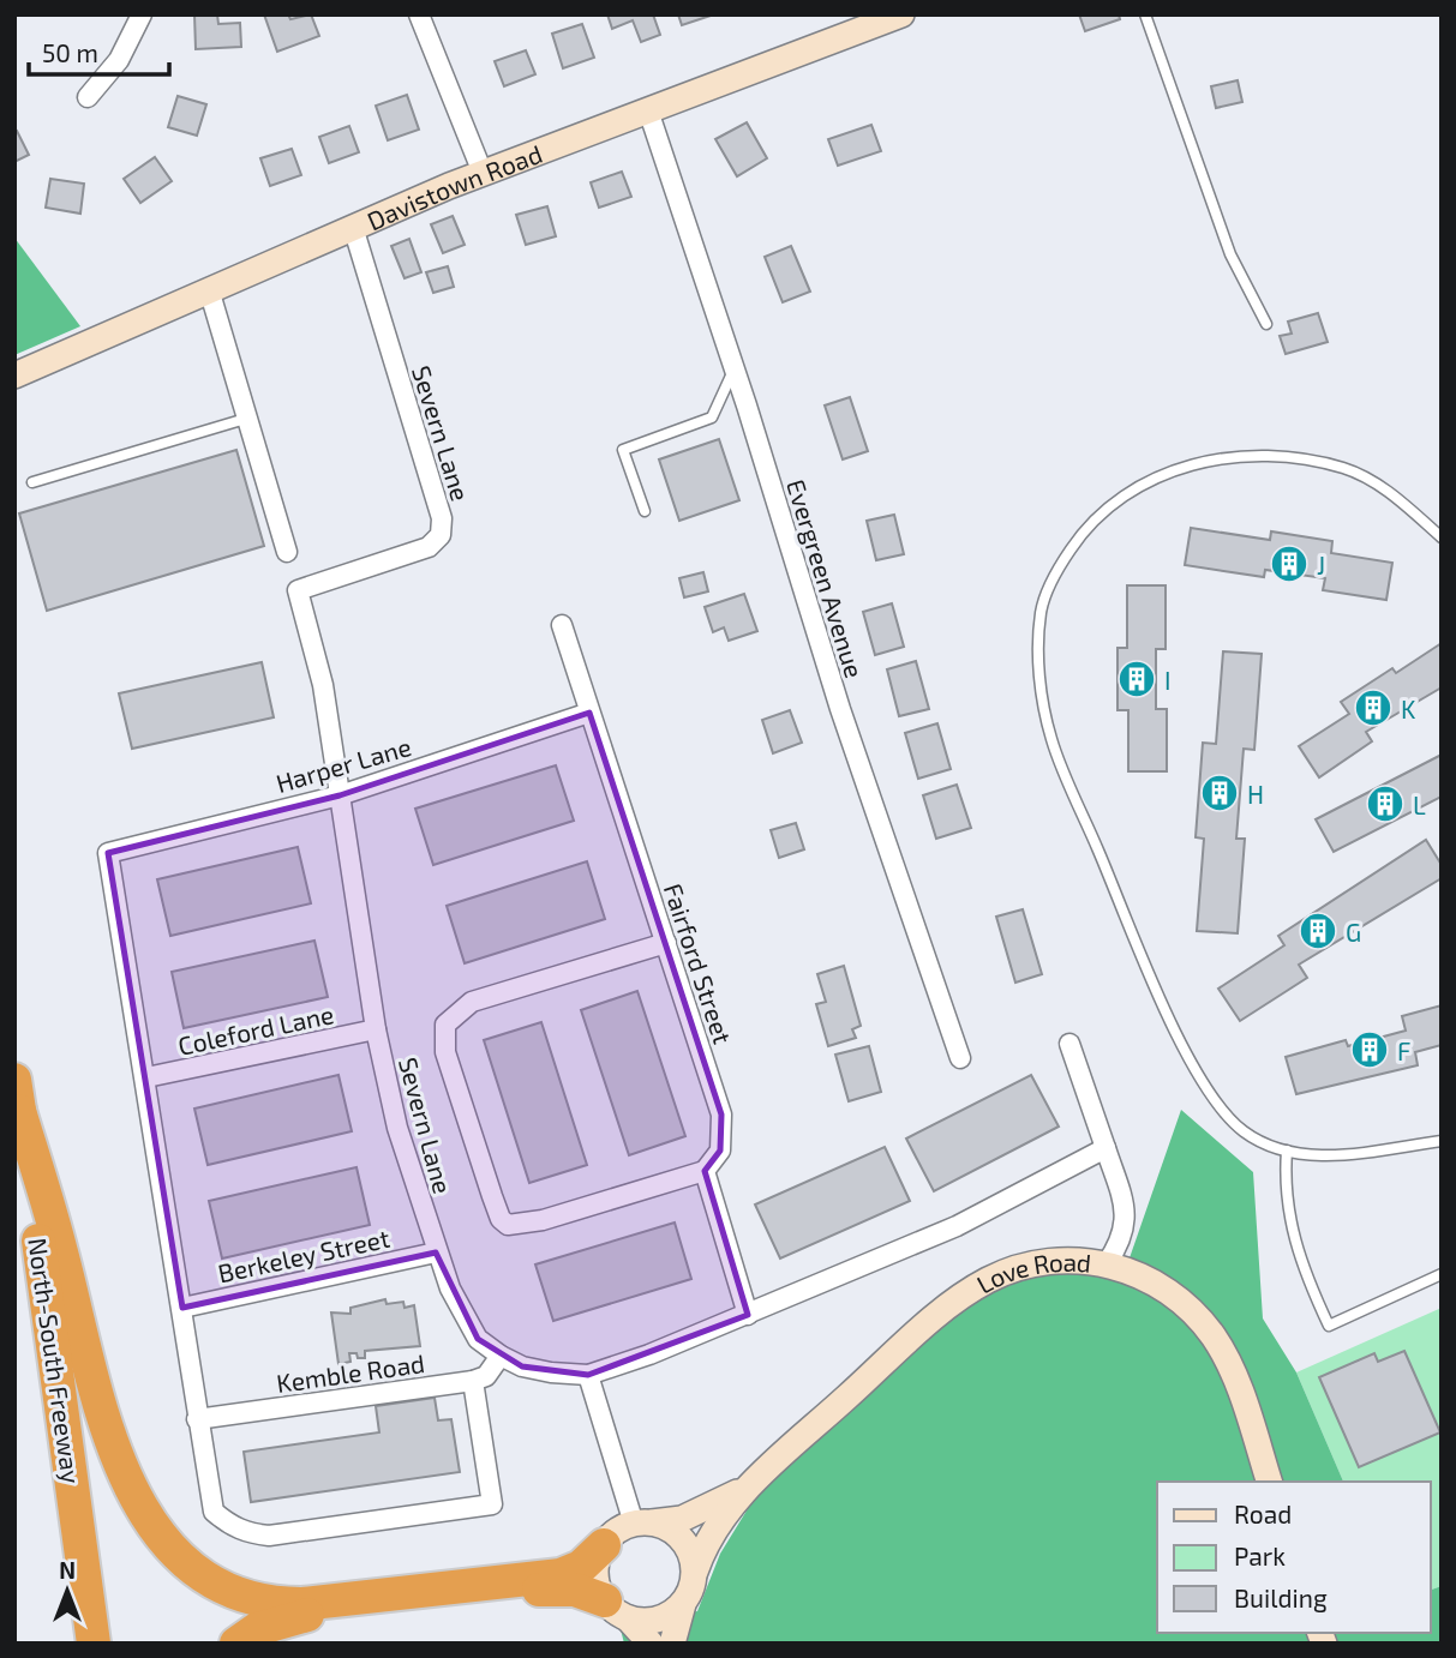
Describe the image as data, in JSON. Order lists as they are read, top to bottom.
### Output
{
  "streets": {
    "highway": ["North-South Freeway"],
    "street": [
      "Davistown Road",
      "Severn Lane",
      "Evergreen Avenue",
      "Harper Lane",
      "Fairford Street",
      "Coleford Lane",
      "Berkeley Street",
      "Love Road",
      "Kemble Road"
    ]
  },
  "crossings": [
    ["Davistown Road", "Severn Lane"],
    ["Davistown Road", "Evergreen Avenue"],
    ["Severn Lane", "Harper Lane"],
    ["Severn Lane", "Coleford Lane"],
    ["Severn Lane", "Berkeley Street"],
    ["Harper Lane", "Fairford Street"],
    ["Harper Lane", "Coleford Lane"]
  ],
  "places": {
    "building": [
      "J",
      "I",
      "K",
      "H",
      "L",
      "G",
      "F"
    ]
  },
  "legend": ["Road", "Park", "Building"],
  "scale_bar": "50 m",
  "north": "top"
}
